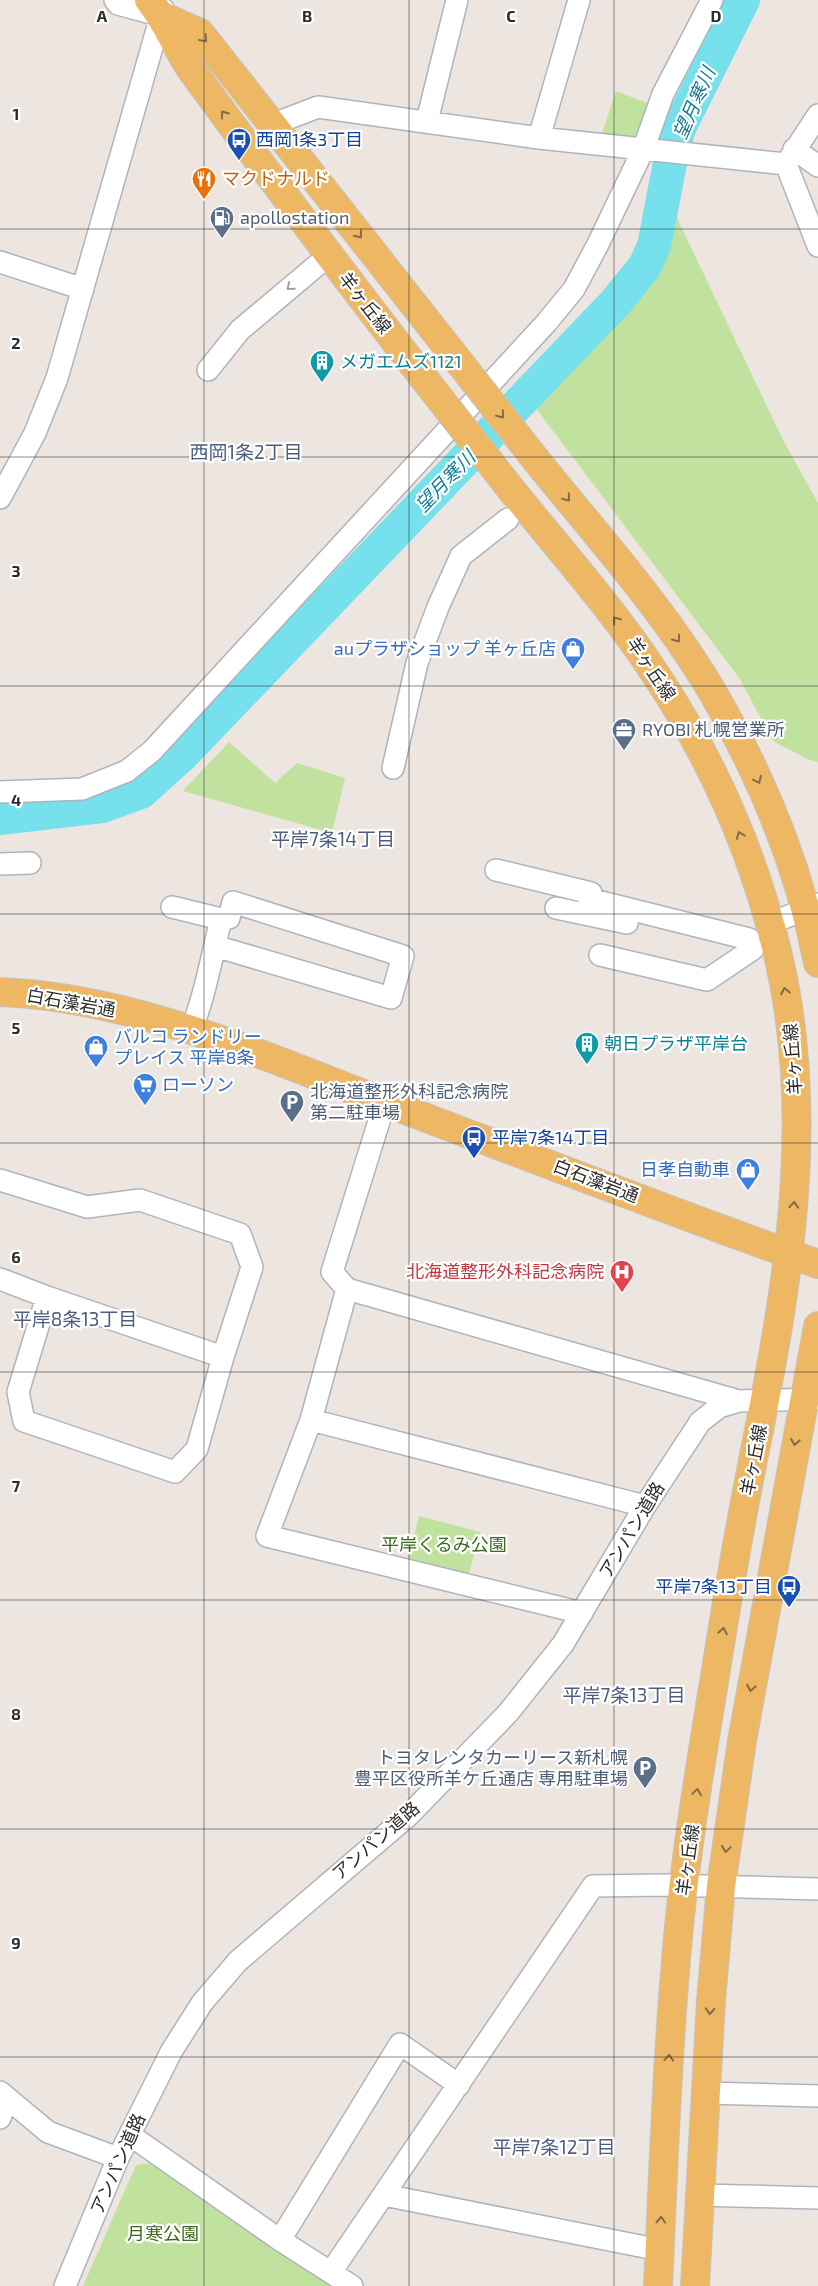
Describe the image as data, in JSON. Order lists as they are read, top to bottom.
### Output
{
  "streets": {
    "main road": ["羊ヶ丘線", "白石藻岩通"],
    "street": ["アンパン道路"]
  },
  "crossings": [
    ["羊ヶ丘線", "白石藻岩通"],
    ["羊ヶ丘線", "アンパン道路"]
  ],
  "districts": [
    "西岡1条2丁目",
    "平岸7条14丁目",
    "平岸8条13丁目",
    "平岸7条13丁目",
    "平岸7条12丁目"
  ],
  "water": ["望月寒川"],
  "parks": ["平岸くるみ公園", "月寒公園"],
  "places": {
    "bus stop": ["西岡1条3丁目", "平岸7条14丁目", "平岸7条13丁目"],
    "restaurant": ["マクドナルド"],
    "fuel station": ["apollostation"],
    "building": ["メガエムズ1121", "朝日プラザ平岸台"],
    "shop": ["auプラザショップ 羊ヶ丘店", "バルコ ランドリー プレイス 平岸8条", "日孝自動車"],
    "office": ["RYOBI 札幌営業所"],
    "supermarket": ["ローソン"],
    "parking": ["北海道整形外科記念病院 第二駐車場", "トヨタレンタカーリース新札幌 豊平区役所羊ケ丘通店 専用駐車場"],
    "hospital": ["北海道整形外科記念病院"]
  },
  "grid": {
    "columns": [
      "A",
      "B",
      "C",
      "D"
    ],
    "rows": [
      "1",
      "2",
      "3",
      "4",
      "5",
      "6",
      "7",
      "8",
      "9"
    ]
  }
}
